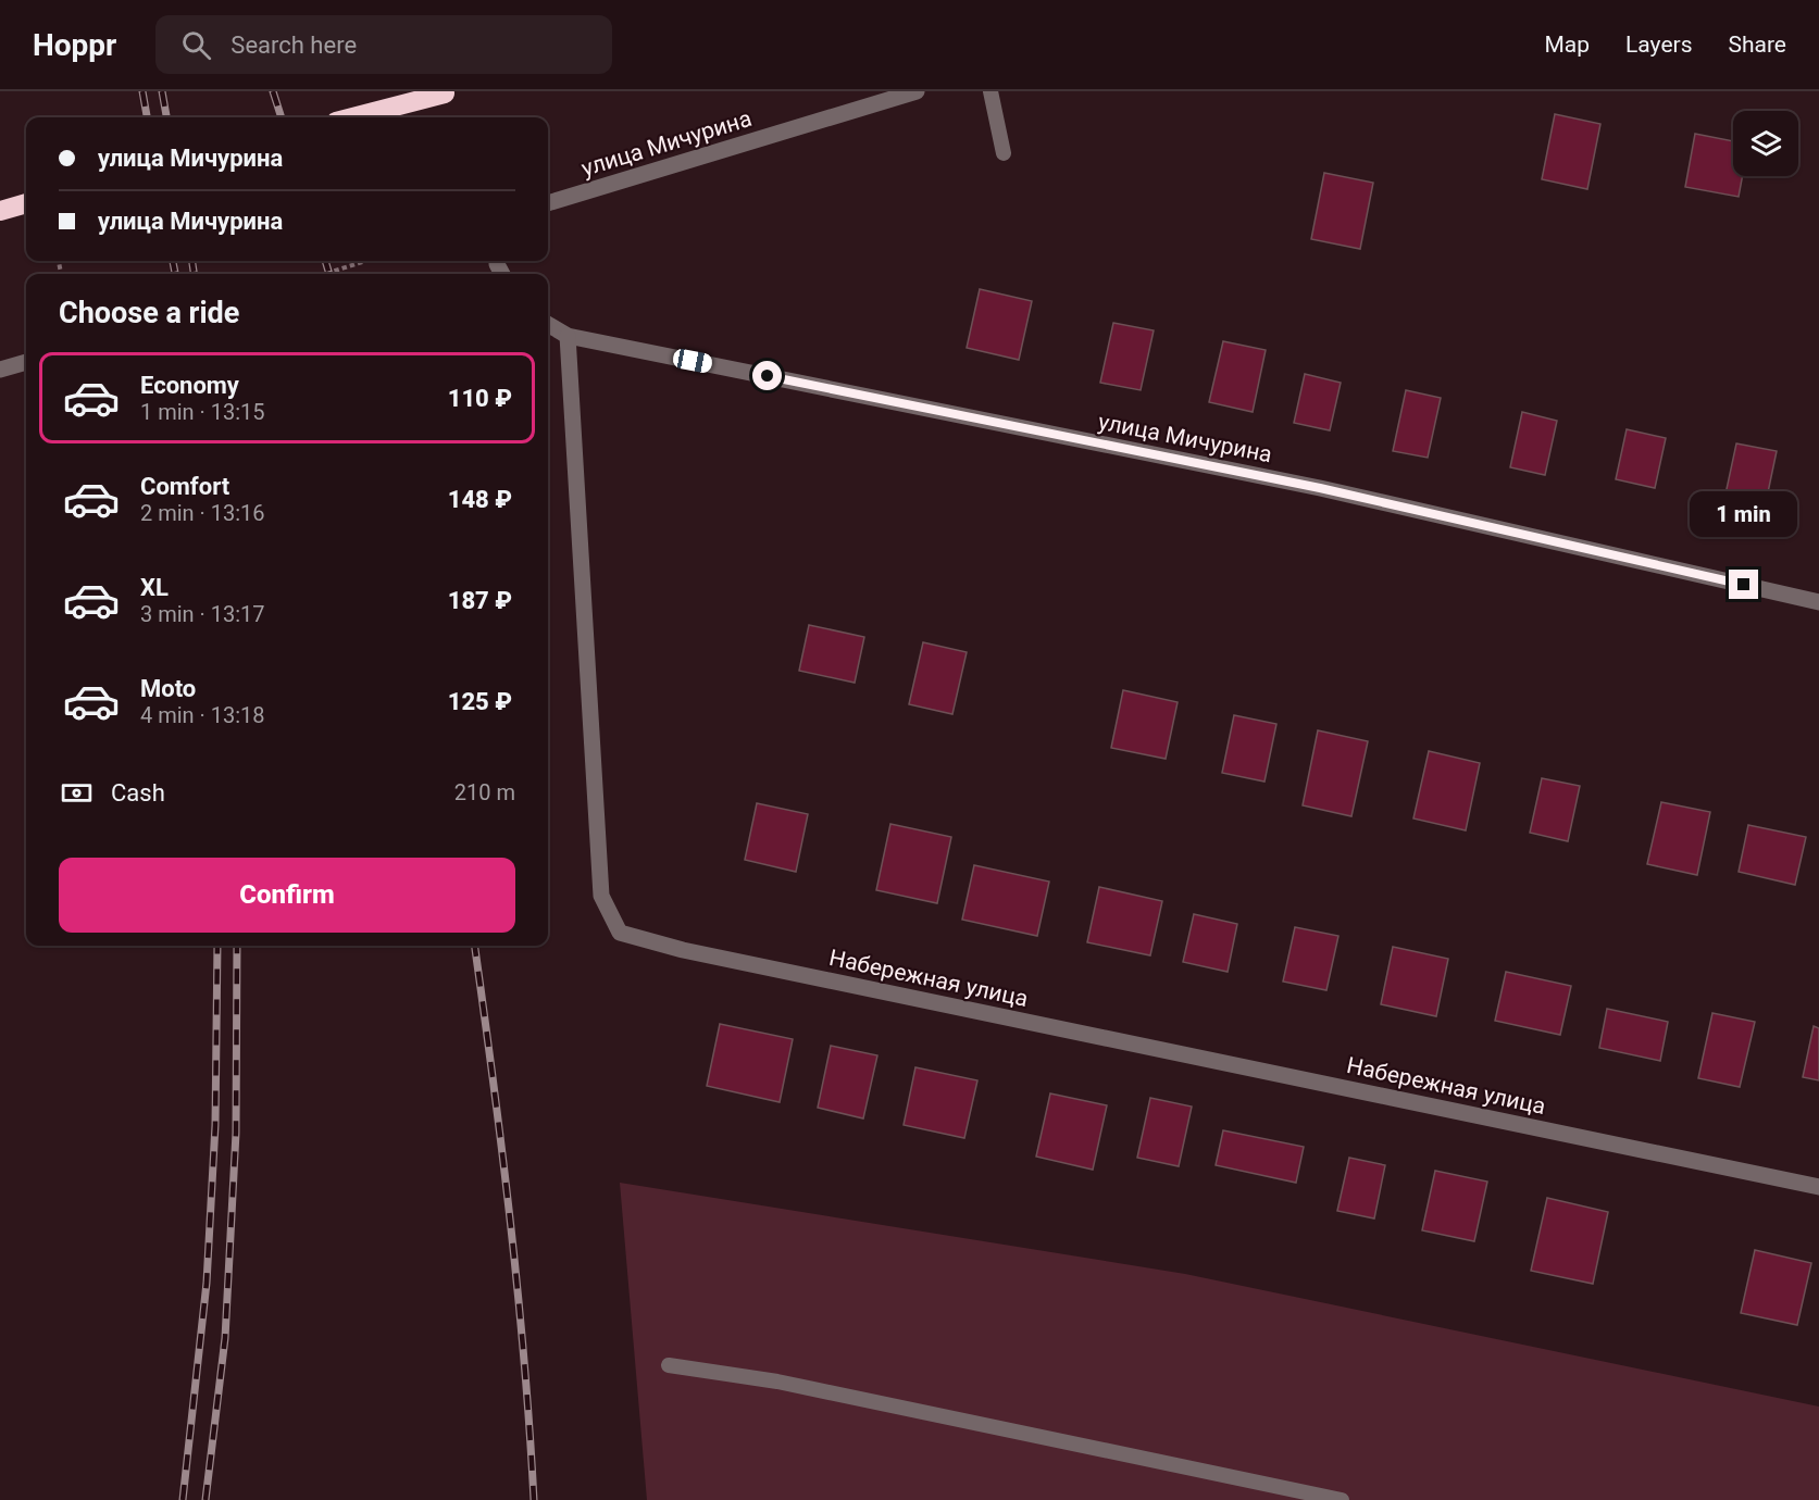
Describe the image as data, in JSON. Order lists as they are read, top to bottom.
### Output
{
  "streets": {
    "street": ["улица Мичурина", "Набережная улица"]
  },
  "crossings": [
    ["улица Мичурина", "Набережная улица"]
  ],
  "page": {
    "header": "Hoppr",
    "search": "Search here",
    "nav": ["Map", "Layers", "Share"],
    "banner": ["улица Мичурина", "улица Мичурина"],
    "heading": "Choose a ride",
    "list": [
      {
        "name": "Economy",
        "note": "1 min · 13:15",
        "value": "110 ₽"
      },
      {
        "name": "Comfort",
        "note": "2 min · 13:16",
        "value": "148 ₽"
      },
      {
        "name": "XL",
        "note": "3 min · 13:17",
        "value": "187 ₽"
      },
      {
        "name": "Moto",
        "note": "4 min · 13:18",
        "value": "125 ₽"
      }
    ],
    "bubble": "1 min",
    "pay": ["Cash", "210 m"],
    "buttons": "Confirm"
  }
}
